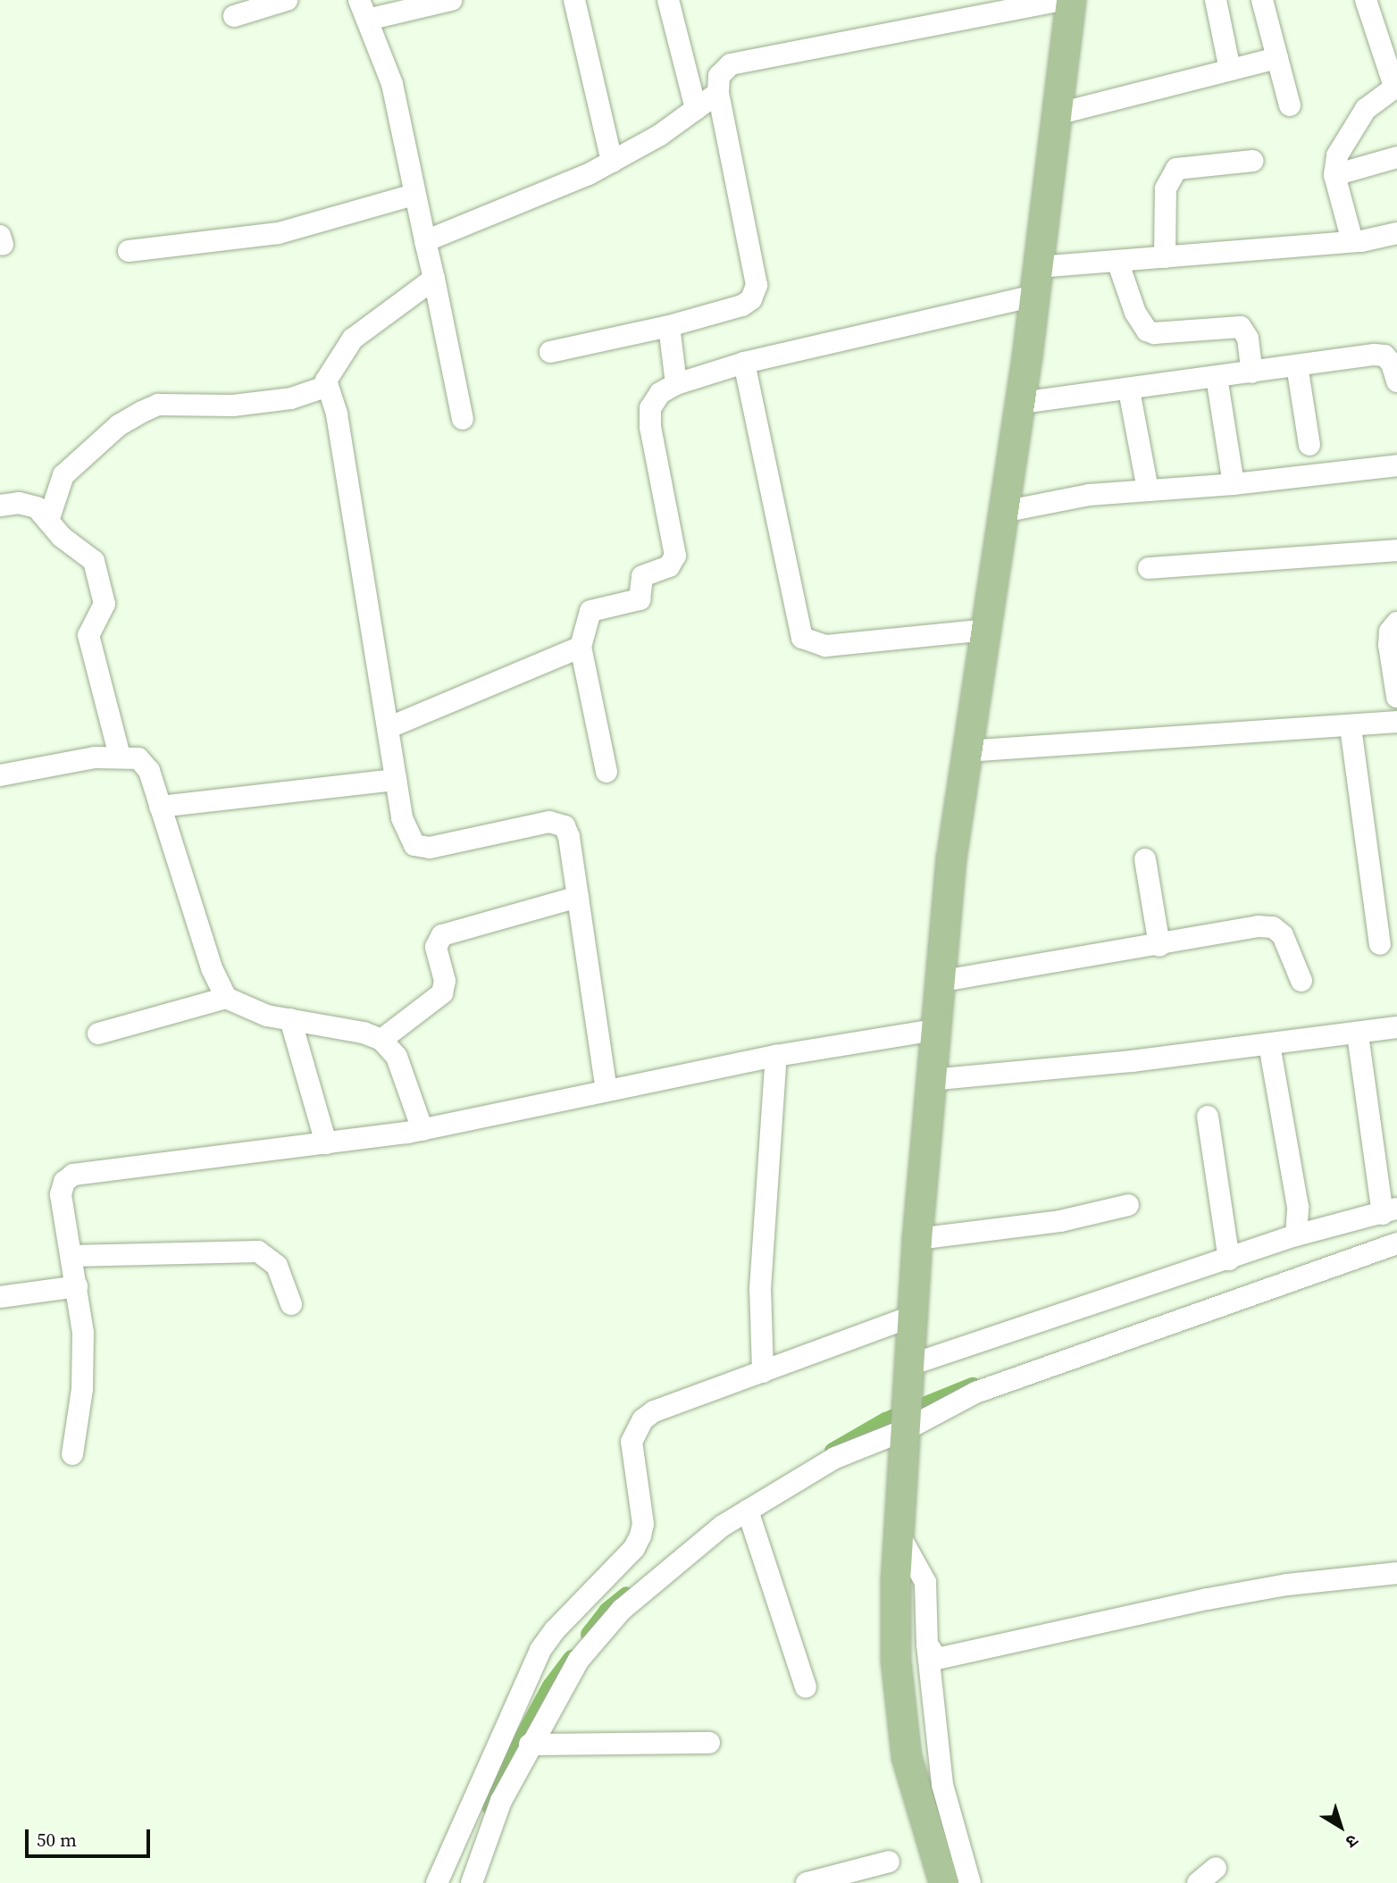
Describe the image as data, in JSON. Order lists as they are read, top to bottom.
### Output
{
  "scale_bar": "50 m",
  "north": "bottom right"
}
